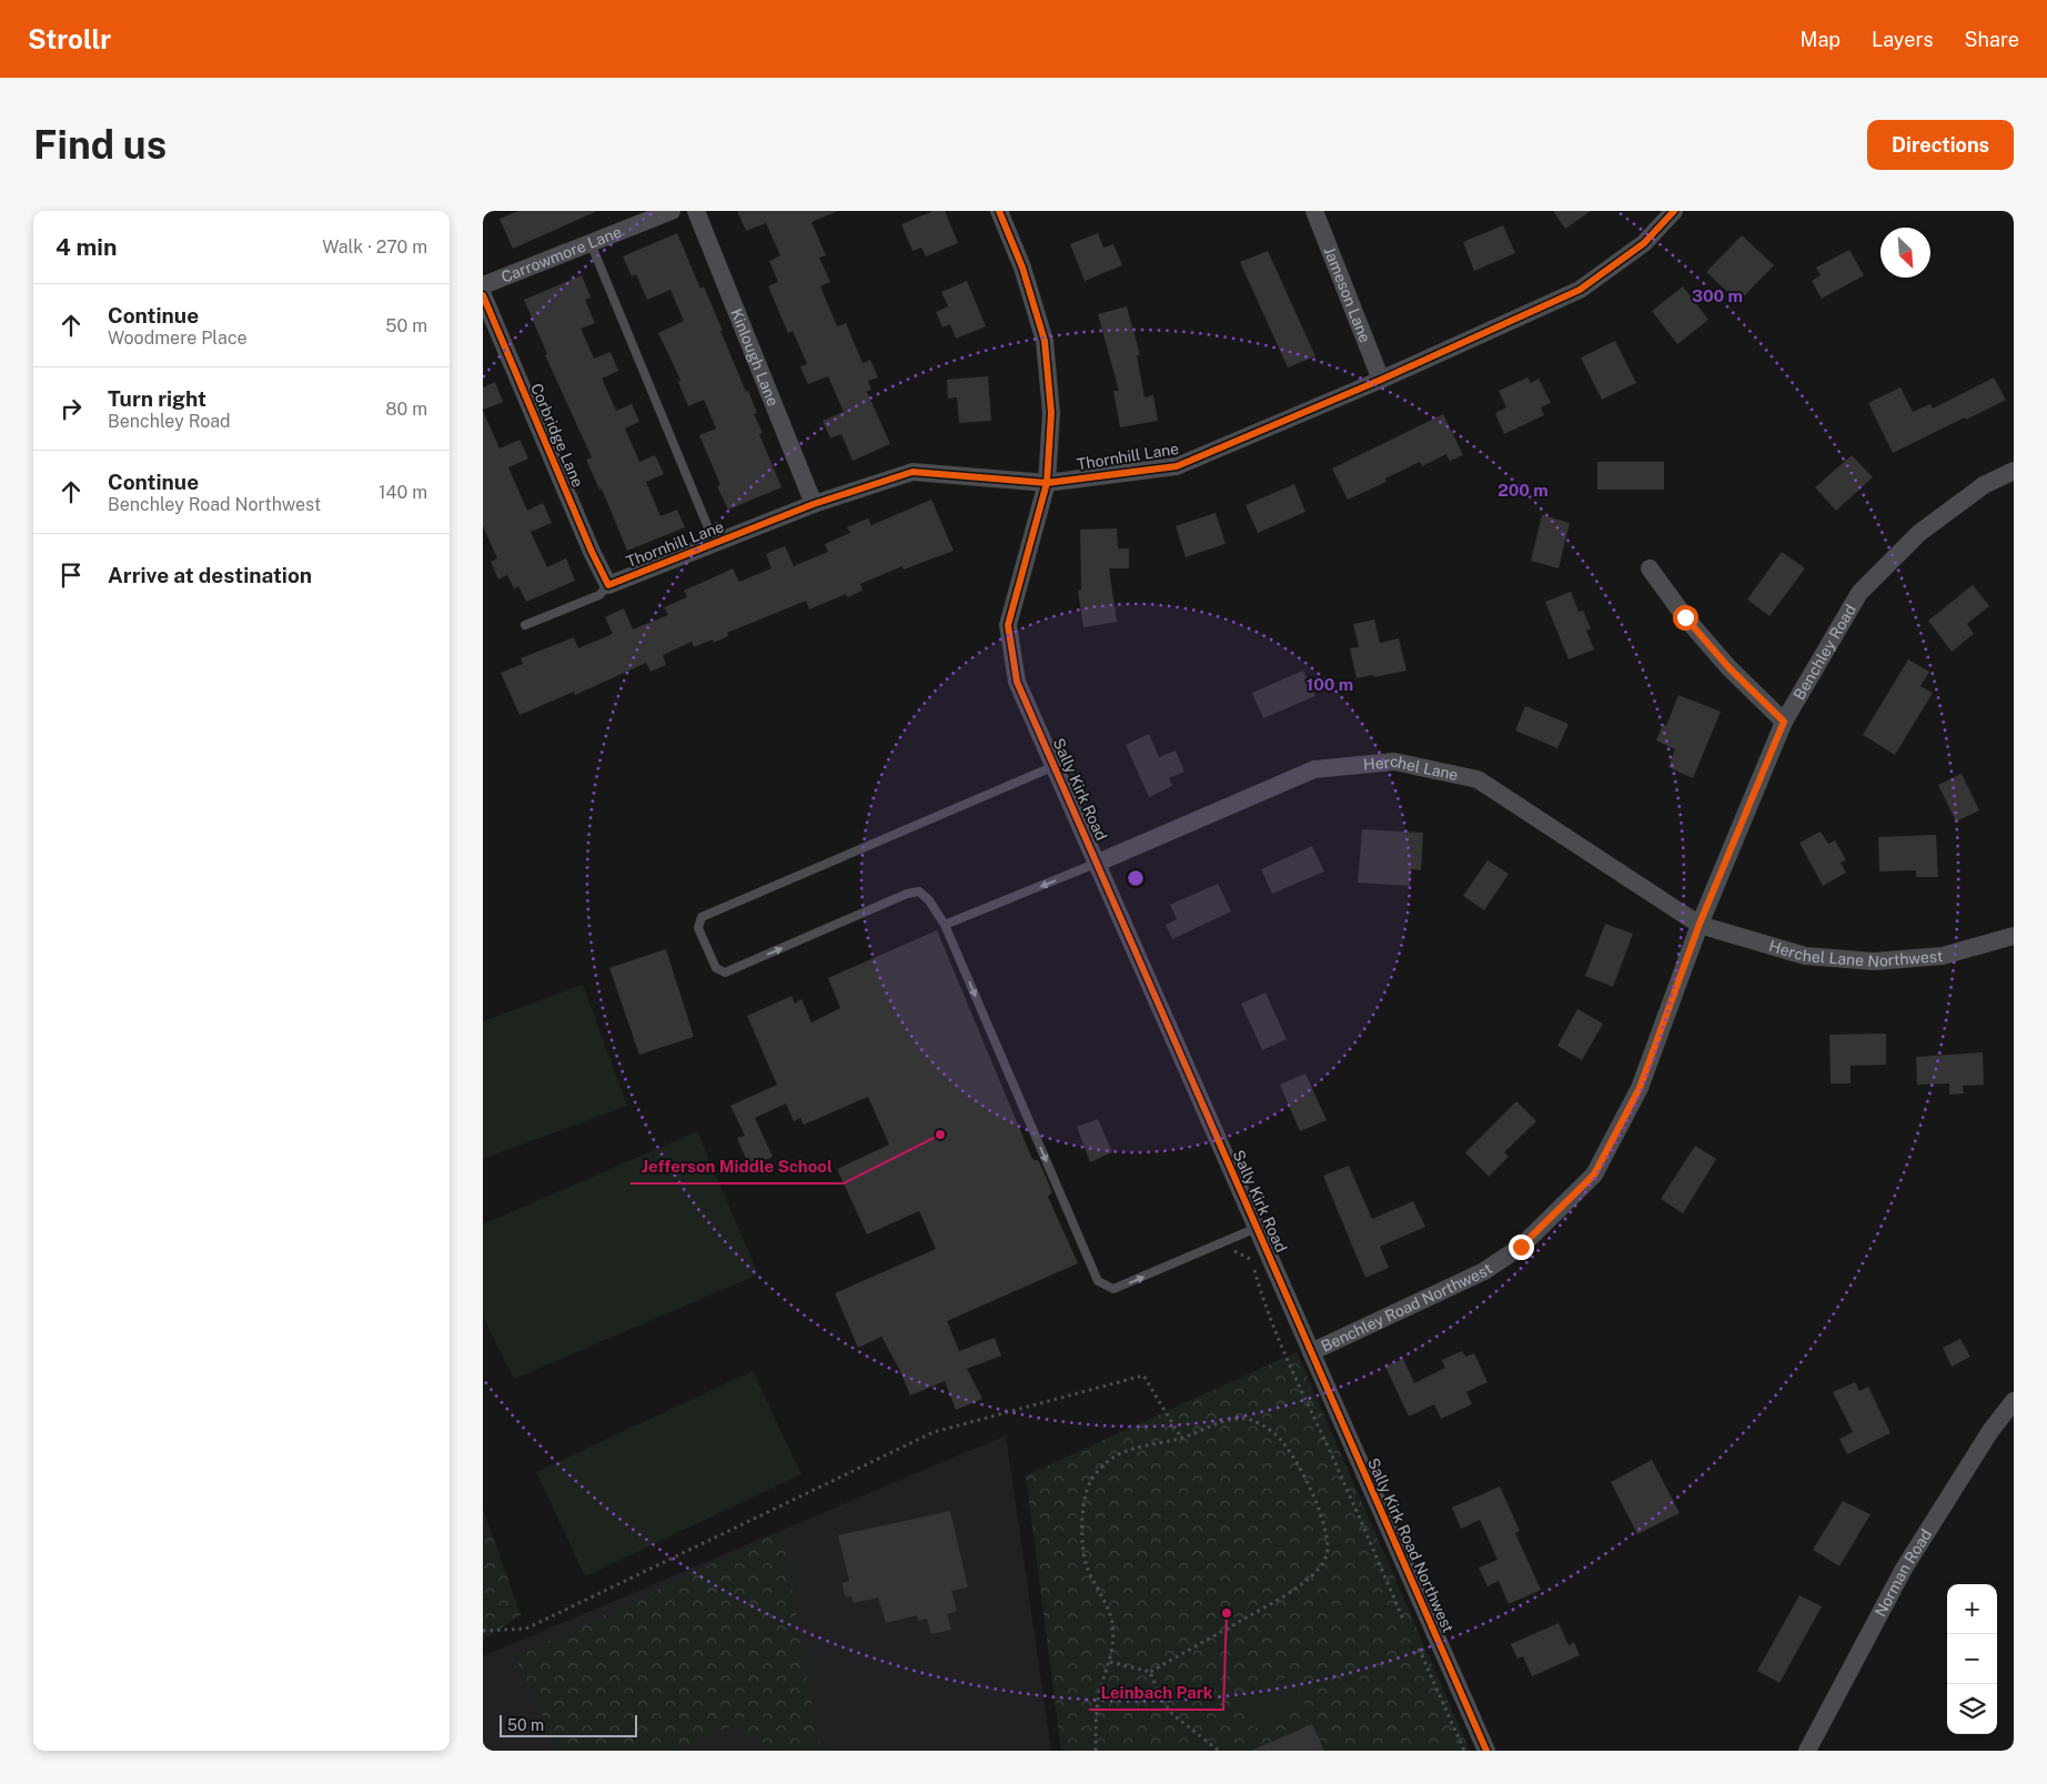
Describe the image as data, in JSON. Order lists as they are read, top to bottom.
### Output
{
  "streets": {
    "street": [
      "Carrowmore Lane",
      "Jameson Lane",
      "Kinlough Lane",
      "Corbridge Lane",
      "Thornhill Lane",
      "Benchley Road",
      "Herchel Lane",
      "Sally Kirk Road",
      "Herchel Lane Northwest",
      "Benchley Road Northwest",
      "Sally Kirk Road Northwest",
      "Norman Road"
    ]
  },
  "crossings": [
    ["Jameson Lane", "Thornhill Lane"],
    ["Kinlough Lane", "Thornhill Lane"],
    ["Corbridge Lane", "Thornhill Lane"],
    ["Thornhill Lane", "Sally Kirk Road"],
    ["Benchley Road", "Herchel Lane"],
    ["Benchley Road", "Herchel Lane Northwest"],
    ["Benchley Road", "Benchley Road Northwest"],
    ["Herchel Lane", "Sally Kirk Road"],
    ["Herchel Lane", "Herchel Lane Northwest"],
    ["Herchel Lane", "Benchley Road Northwest"],
    ["Sally Kirk Road", "Benchley Road Northwest"],
    ["Sally Kirk Road", "Sally Kirk Road Northwest"],
    ["Herchel Lane Northwest", "Benchley Road Northwest"],
    ["Benchley Road Northwest", "Sally Kirk Road Northwest"]
  ],
  "places": ["Jefferson Middle School", "Leinbach Park"],
  "scale_bar": "50 m",
  "north": "bottom right",
  "page": {
    "header": "Strollr",
    "nav": ["Map", "Layers", "Share"],
    "buttons": "Directions",
    "title": "Find us",
    "heading": ["4 min", "Walk · 270 m"],
    "list": [
      ["Continue", "Woodmere Place", "50 m"],
      ["Turn right", "Benchley Road", "80 m"],
      ["Continue", "Benchley Road Northwest", "140 m"],
      "Arrive at destination"
    ],
    "map_buttons": ["+", "−"],
    "scale": "50 m"
  },
  "rings": ["300 m", "200 m", "100 m"]
}
